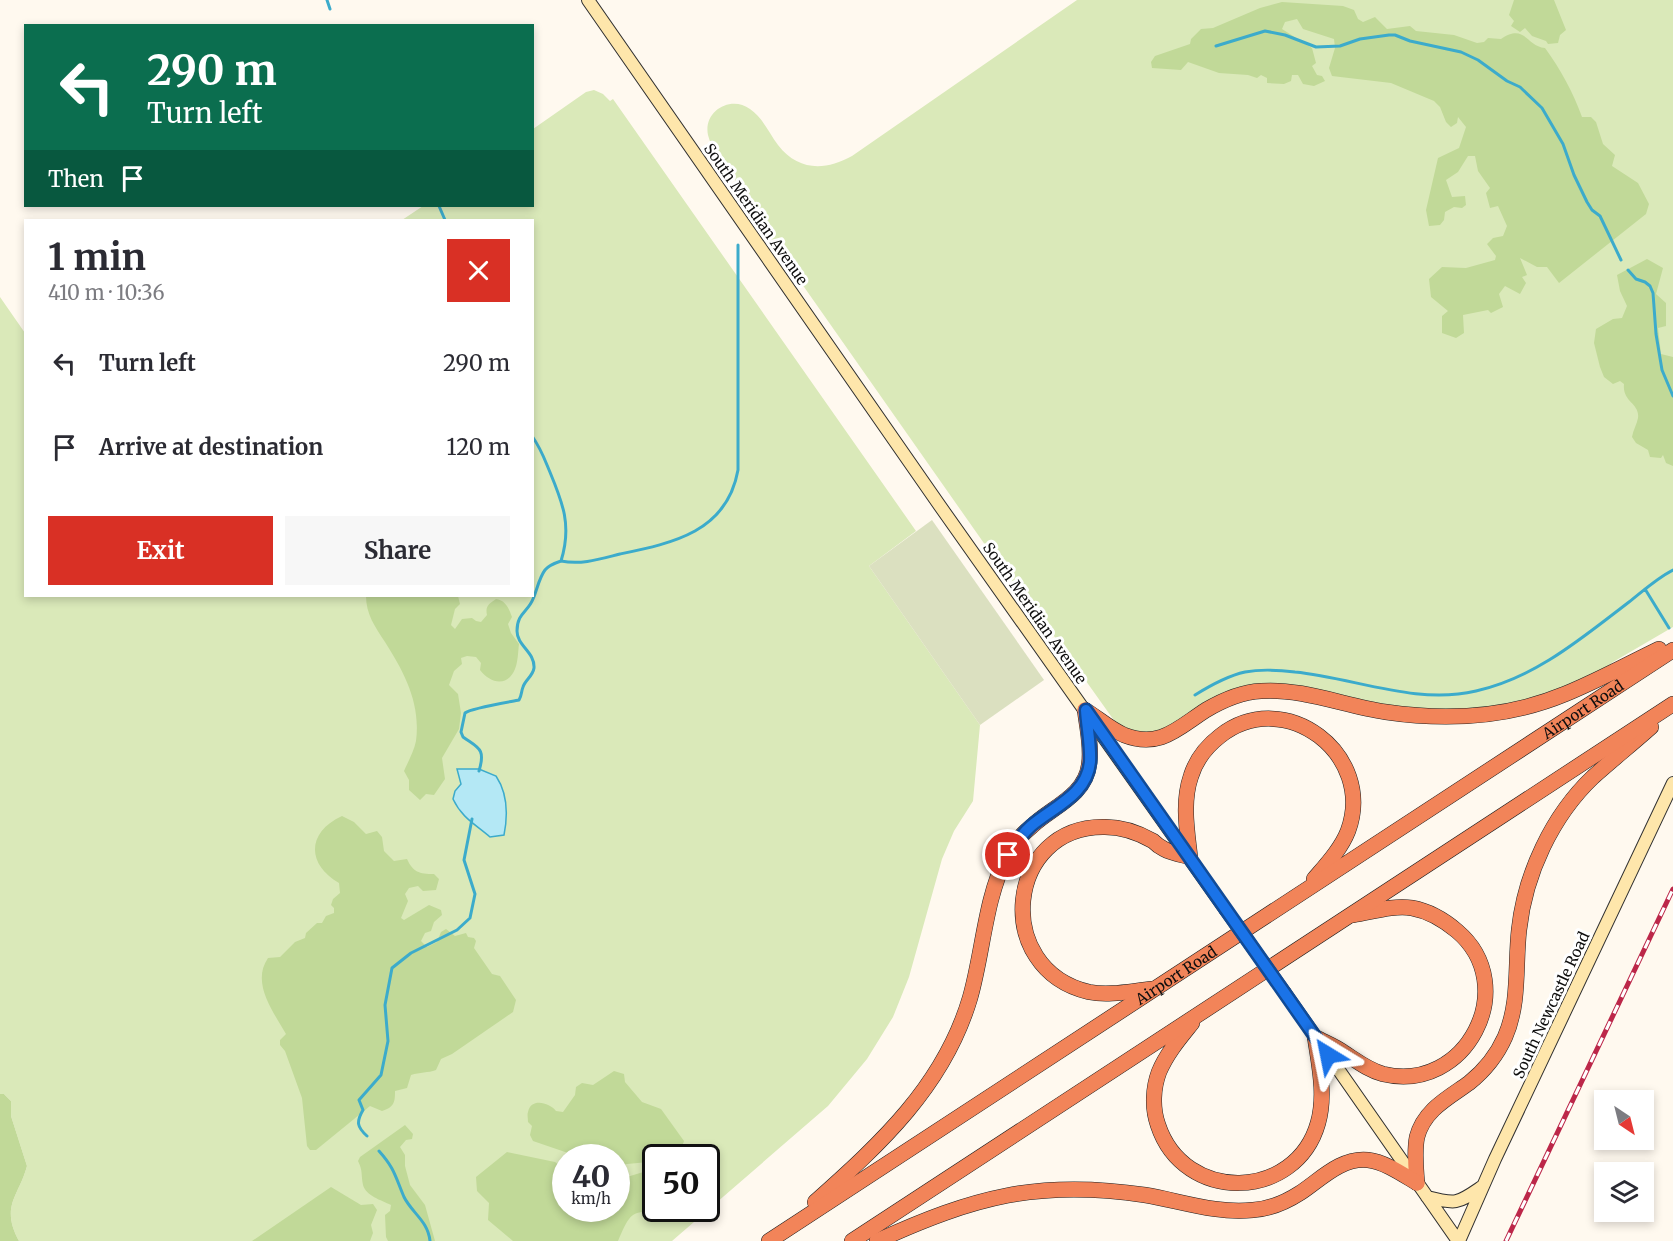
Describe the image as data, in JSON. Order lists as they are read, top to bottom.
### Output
{
  "streets": {
    "highway": ["Airport Road"],
    "main road": ["South Meridian Avenue", "South Newcastle Road"]
  },
  "crossings": [
    ["South Meridian Avenue", "South Newcastle Road"]
  ],
  "north": "bottom right",
  "page": {
    "turn": ["290 m", "Turn left"],
    "then": "Then",
    "heading": ["1 min", "410 m · 10:36"],
    "list": [
      {
        "name": "Turn left",
        "value": "290 m"
      },
      {
        "name": "Arrive at destination",
        "value": "120 m"
      }
    ],
    "buttons": ["Exit", "Share"],
    "speed": "40 km/h",
    "limit": "50"
  }
}
